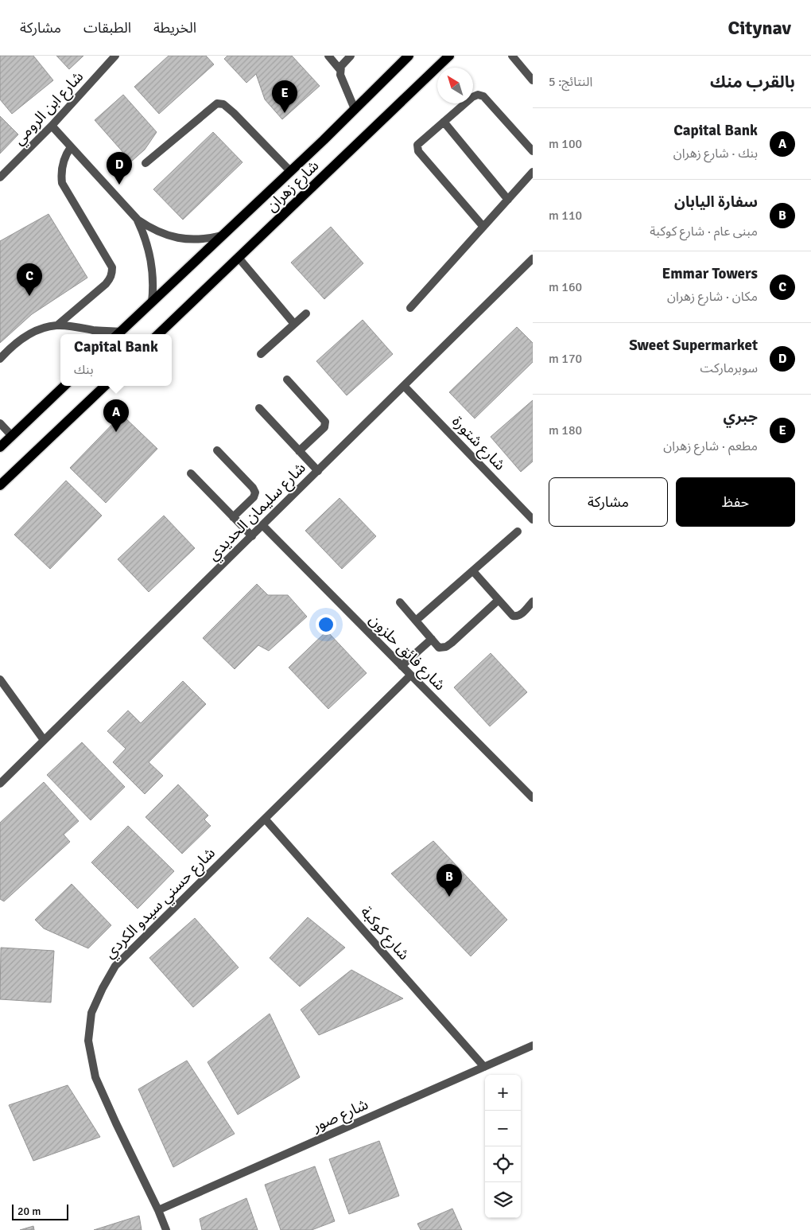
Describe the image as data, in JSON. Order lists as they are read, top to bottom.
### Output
{
  "streets": {
    "main road": ["شارع زهران"],
    "street": [
      "شارع ابن الرومي",
      "شارع شتورة",
      "شارع سليمان الحديدي",
      "شارع فائق حلزون",
      "شارع حسني سيدو الكردي",
      "شارع كوكبة",
      "شارع صور"
    ]
  },
  "crossings": [
    ["شارع شتورة", "شارع سليمان الحديدي"],
    ["شارع سليمان الحديدي", "شارع فائق حلزون"],
    ["شارع فائق حلزون", "شارع حسني سيدو الكردي"],
    ["شارع حسني سيدو الكردي", "شارع كوكبة"],
    ["شارع حسني سيدو الكردي", "شارع صور"],
    ["شارع كوكبة", "شارع صور"]
  ],
  "scale_bar": "20 m",
  "north": "top left",
  "page": {
    "header": "Citynav",
    "nav": ["الخريطة", "الطبقات", "مشاركة"],
    "heading": ["بالقرب منك", "النتائج: 5"],
    "pins": [
      "E",
      "D",
      "C",
      "A",
      "B"
    ],
    "list": [
      {
        "mark": "A",
        "name": "Capital Bank",
        "note": "بنك · شارع زهران",
        "value": "100 m"
      },
      {
        "mark": "B",
        "name": "سفارة اليابان",
        "note": "مبنى عام · شارع كوكبة",
        "value": "110 m"
      },
      {
        "mark": "C",
        "name": "Emmar Towers",
        "note": "مكان · شارع زهران",
        "value": "160 m"
      },
      {
        "mark": "D",
        "name": "Sweet Supermarket",
        "note": "سوبرماركت",
        "value": "170 m"
      },
      {
        "mark": "E",
        "name": "جبري",
        "note": "مطعم · شارع زهران",
        "value": "180 m"
      }
    ],
    "popup": ["Capital Bank", "بنك"],
    "buttons": ["حفظ", "مشاركة"],
    "map_buttons": ["+", "−"],
    "scale": "20 m"
  }
}
